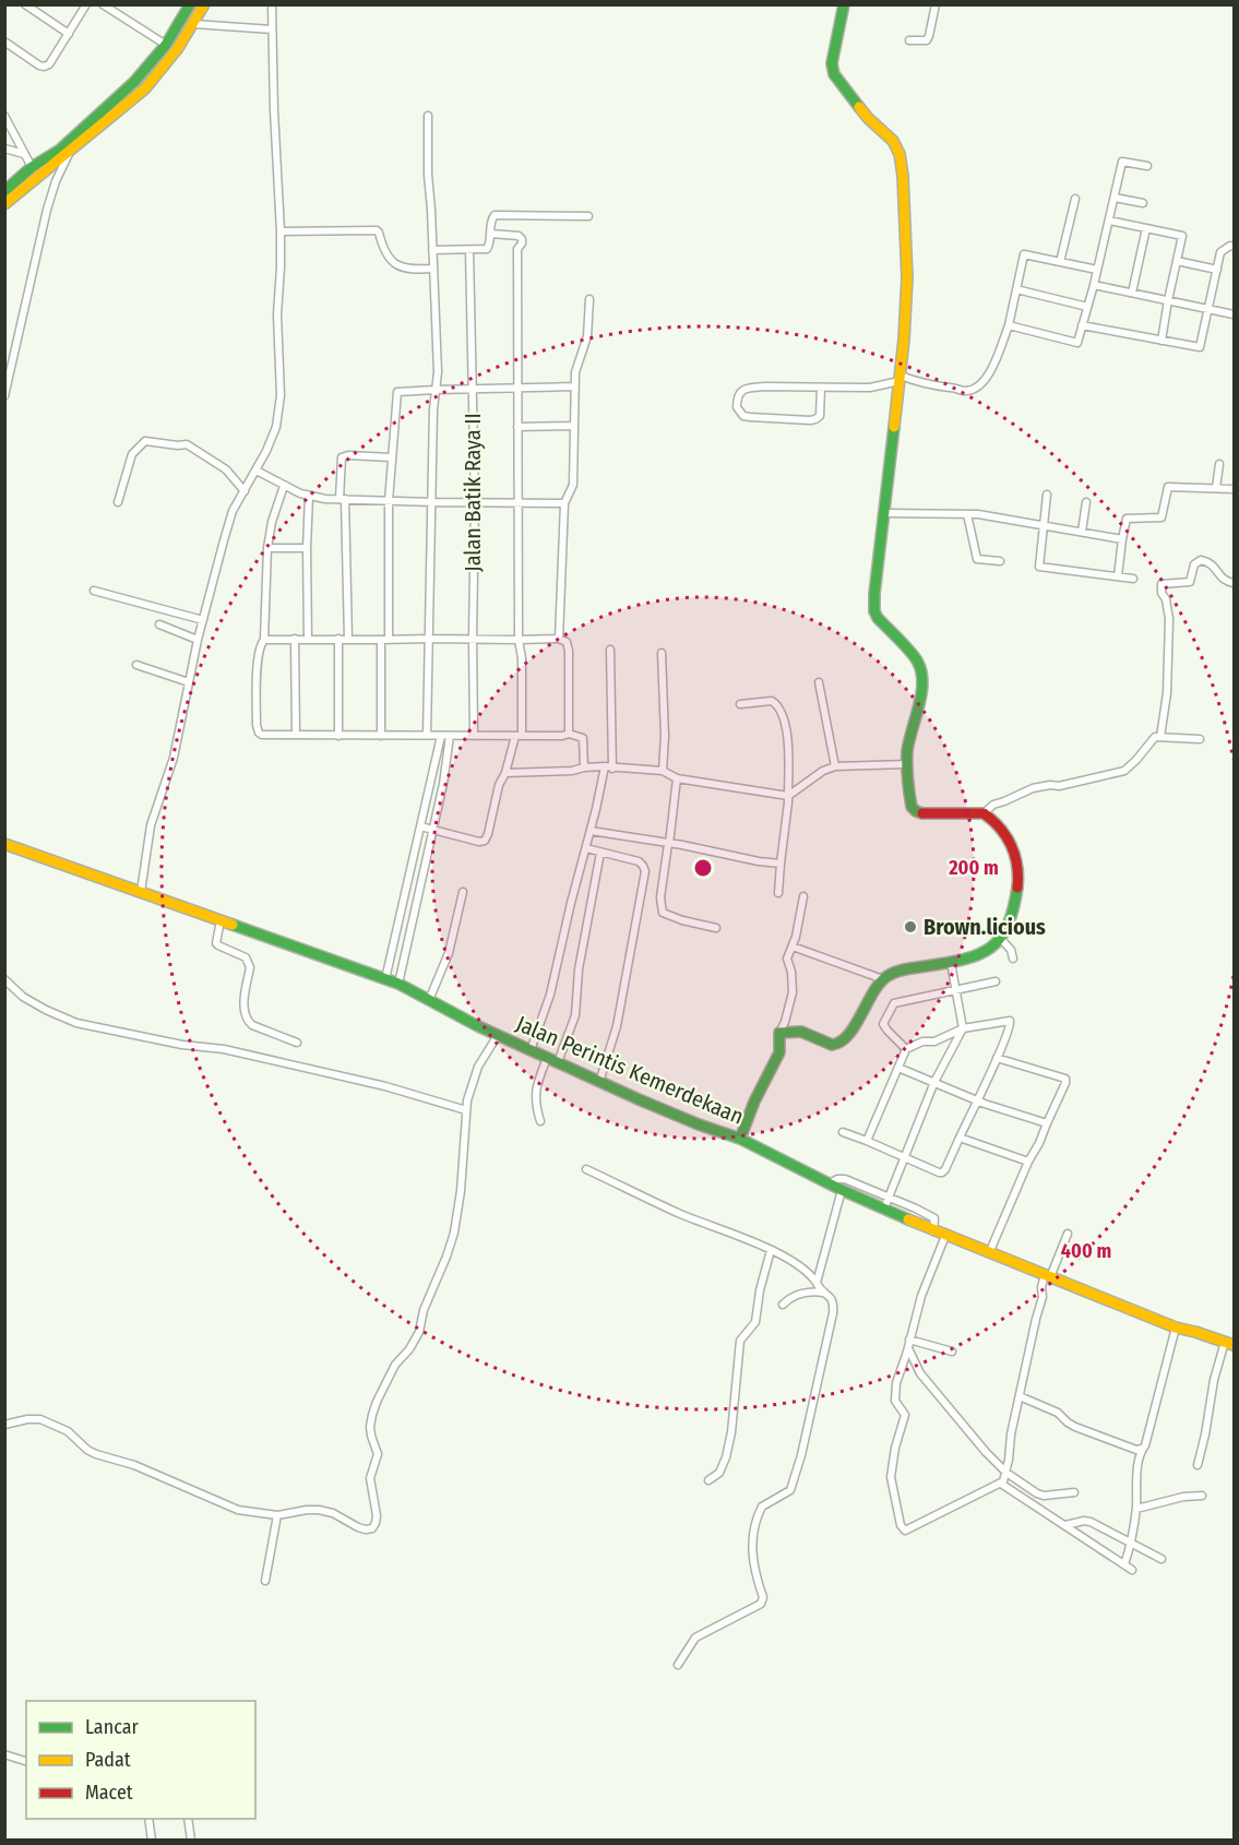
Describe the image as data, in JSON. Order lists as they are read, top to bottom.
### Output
{
  "streets": {
    "main road": ["Jalan Perintis Kemerdekaan"],
    "street": ["Jalan Batik Raya II"]
  },
  "places": ["Brown.licious"],
  "legend": ["Lancar", "Padat", "Macet"],
  "rings": ["200 m", "400 m"]
}
